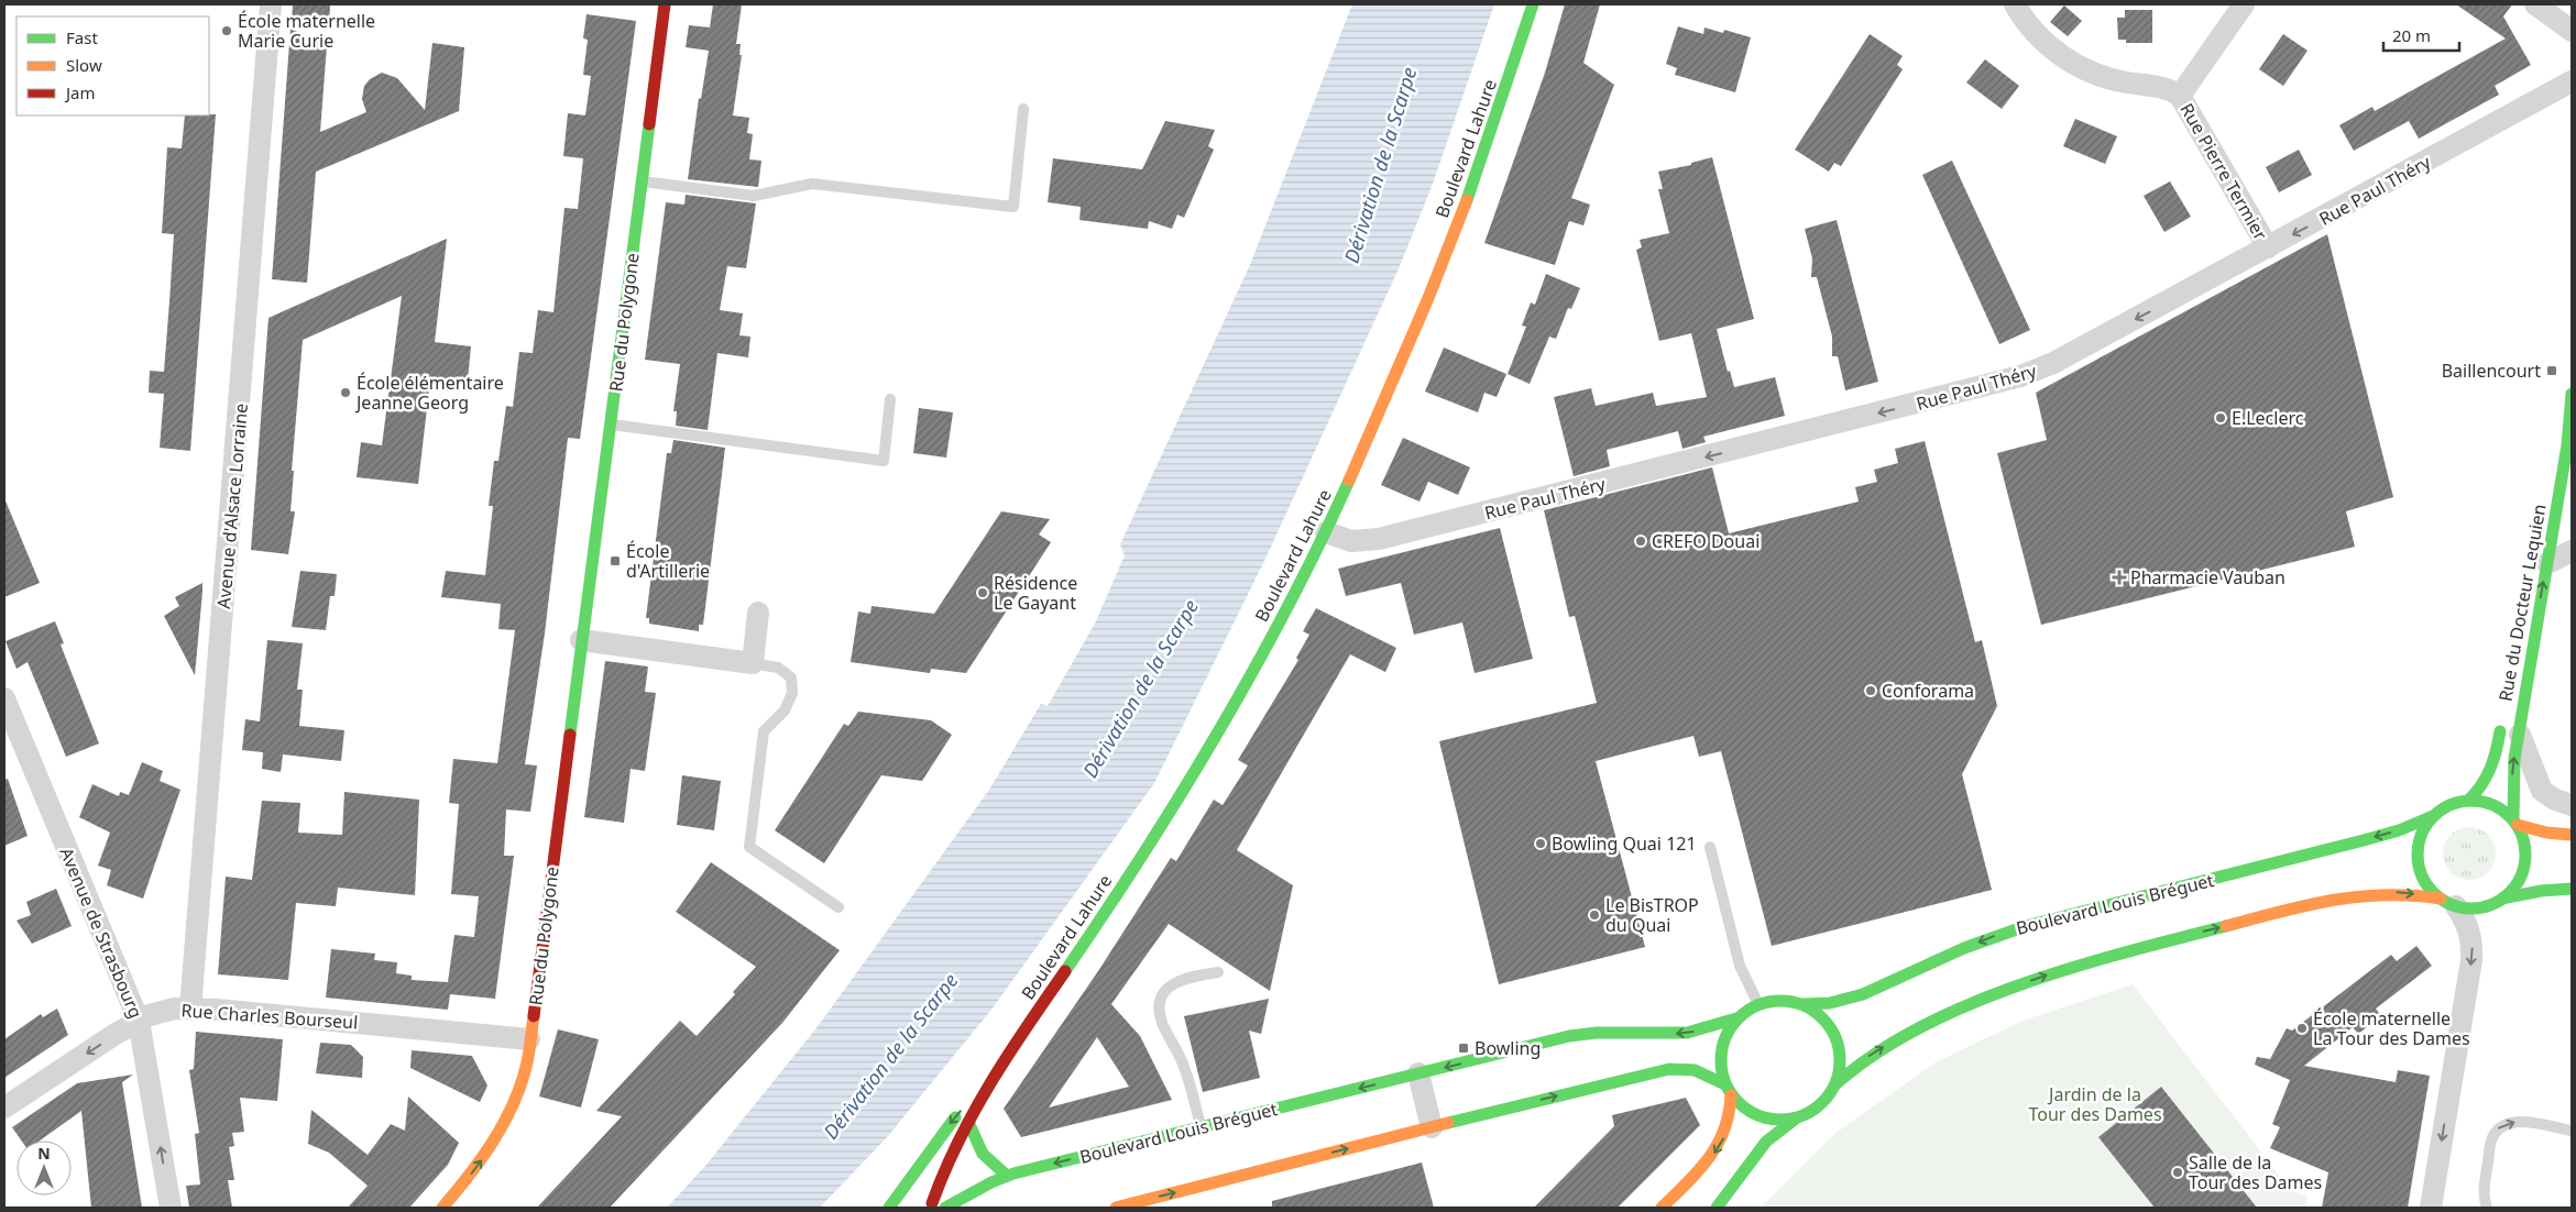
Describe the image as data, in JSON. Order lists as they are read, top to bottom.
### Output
{
  "streets": {
    "main road": [
      "Boulevard Lahure",
      "Rue du Polygone",
      "Rue du Docteur Lequien",
      "Boulevard Louis Bréguet"
    ],
    "street": [
      "Rue Pierre Termier",
      "Rue Paul Théry",
      "Avenue d'Alsace Lorraine",
      "Avenue de Strasbourg",
      "Rue Charles Bourseul"
    ]
  },
  "crossings": [
    ["Boulevard Lahure", "Rue Paul Théry"],
    ["Rue Pierre Termier", "Rue Paul Théry"],
    ["Rue du Polygone", "Rue Charles Bourseul"],
    ["Avenue d'Alsace Lorraine", "Rue Charles Bourseul"],
    ["Rue du Docteur Lequien", "Boulevard Louis Bréguet"],
    ["Avenue de Strasbourg", "Rue Charles Bourseul"]
  ],
  "one_way": ["Rue Paul Théry", "Avenue de Strasbourg"],
  "water": ["Dérivation de la Scarpe"],
  "parks": ["Jardin de la Tour des Dames"],
  "places": {
    "other": [
      "École maternelle Marie Curie",
      "École élémentaire Jeanne Georg",
      "E.Leclerc",
      "CREFO Douai",
      "Résidence Le Gayant",
      "Conforama",
      "Bowling Quai 121",
      "Le BisTROP du Quai",
      "École maternelle La Tour des Dames",
      "Salle de la Tour des Dames"
    ],
    "transit": ["Baillencourt", "École d'Artillerie", "Bowling"],
    "health": ["Pharmacie Vauban"]
  },
  "legend": ["Fast", "Slow", "Jam"],
  "scale_bar": "20 m",
  "north": "top"
}
